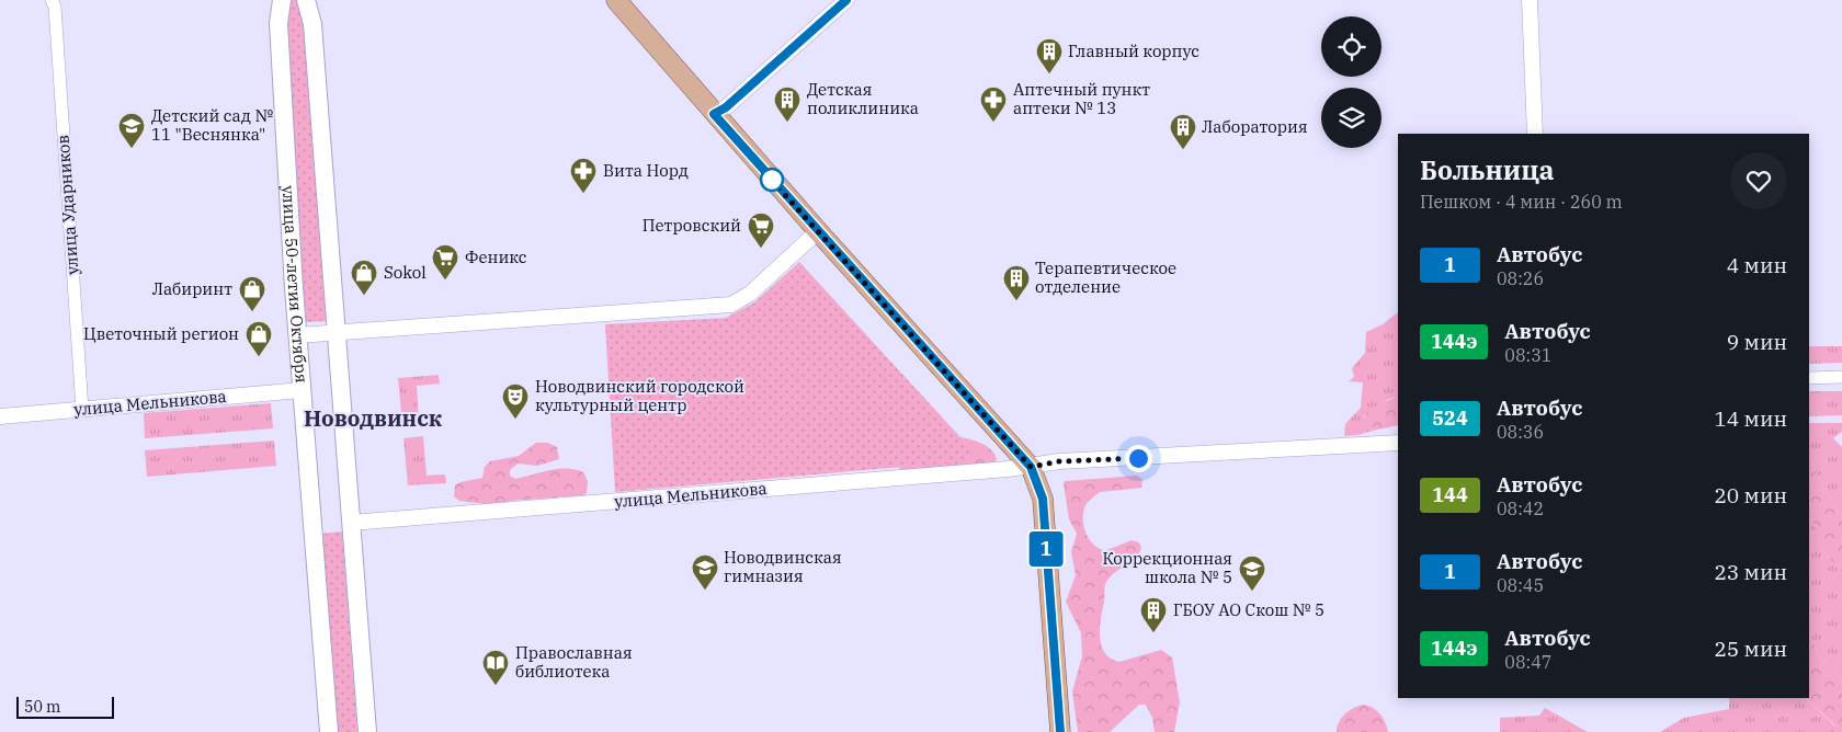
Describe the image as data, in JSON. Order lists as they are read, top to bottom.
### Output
{
  "streets": {
    "main road": ["улица 50-летия Октября"],
    "street": ["улица Ударников", "улица Мельникова"]
  },
  "crossings": [
    ["улица Ударников", "улица Мельникова"],
    ["улица 50-летия Октября", "улица Мельникова"]
  ],
  "districts": ["Новодвинск"],
  "places": {
    "building": [
      "Главный корпус",
      "Детская поликлиника",
      "Лаборатория",
      "Терапевтическое отделение",
      "ГБОУ АО Скош № 5"
    ],
    "pharmacy": ["Аптечный пункт аптеки № 13", "Вита Норд"],
    "school or university": ["Детский сад № 11 \"Веснянка\"", "Новодвинская гимназия", "Коррекционная школа № 5"],
    "supermarket": ["Петровский", "Феникс"],
    "shop": ["Sokol", "Лабиринт", "Цветочный регион"],
    "theatre": ["Новодвинский городской культурный центр"],
    "library": ["Православная библиотека"]
  },
  "lines": ["bus line 1"],
  "scale_bar": "50 m",
  "page": {
    "on_map": "1",
    "heading": ["Больница", "Пешком · 4 мин · 260 m"],
    "list": [
      {
        "mark": "1",
        "name": "Автобус",
        "note": "08:26",
        "value": "4 мин"
      },
      {
        "mark": "144э",
        "name": "Автобус",
        "note": "08:31",
        "value": "9 мин"
      },
      {
        "mark": "524",
        "name": "Автобус",
        "note": "08:36",
        "value": "14 мин"
      },
      {
        "mark": "144",
        "name": "Автобус",
        "note": "08:42",
        "value": "20 мин"
      },
      {
        "mark": "1",
        "name": "Автобус",
        "note": "08:45",
        "value": "23 мин"
      },
      {
        "mark": "144э",
        "name": "Автобус",
        "note": "08:47",
        "value": "25 мин"
      }
    ],
    "scale": "50 m"
  }
}
